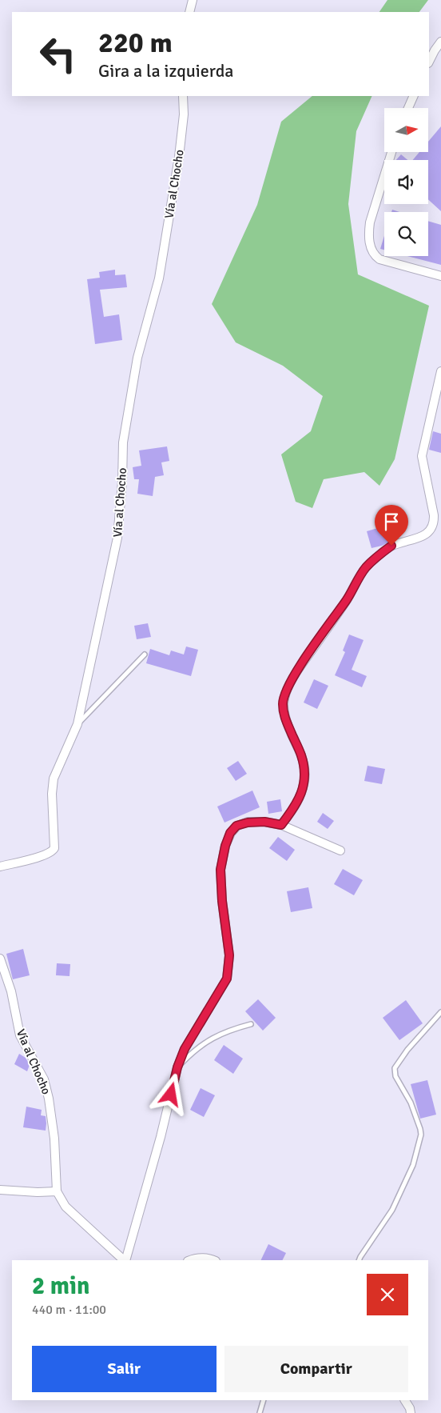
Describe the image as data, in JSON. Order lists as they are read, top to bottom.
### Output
{
  "streets": {
    "street": ["Vía al Chocho"]
  },
  "north": "right",
  "page": {
    "turn": ["220 m", "Gira a la izquierda"],
    "heading": ["2 min", "440 m · 11:00"],
    "buttons": ["Salir", "Compartir"]
  }
}
